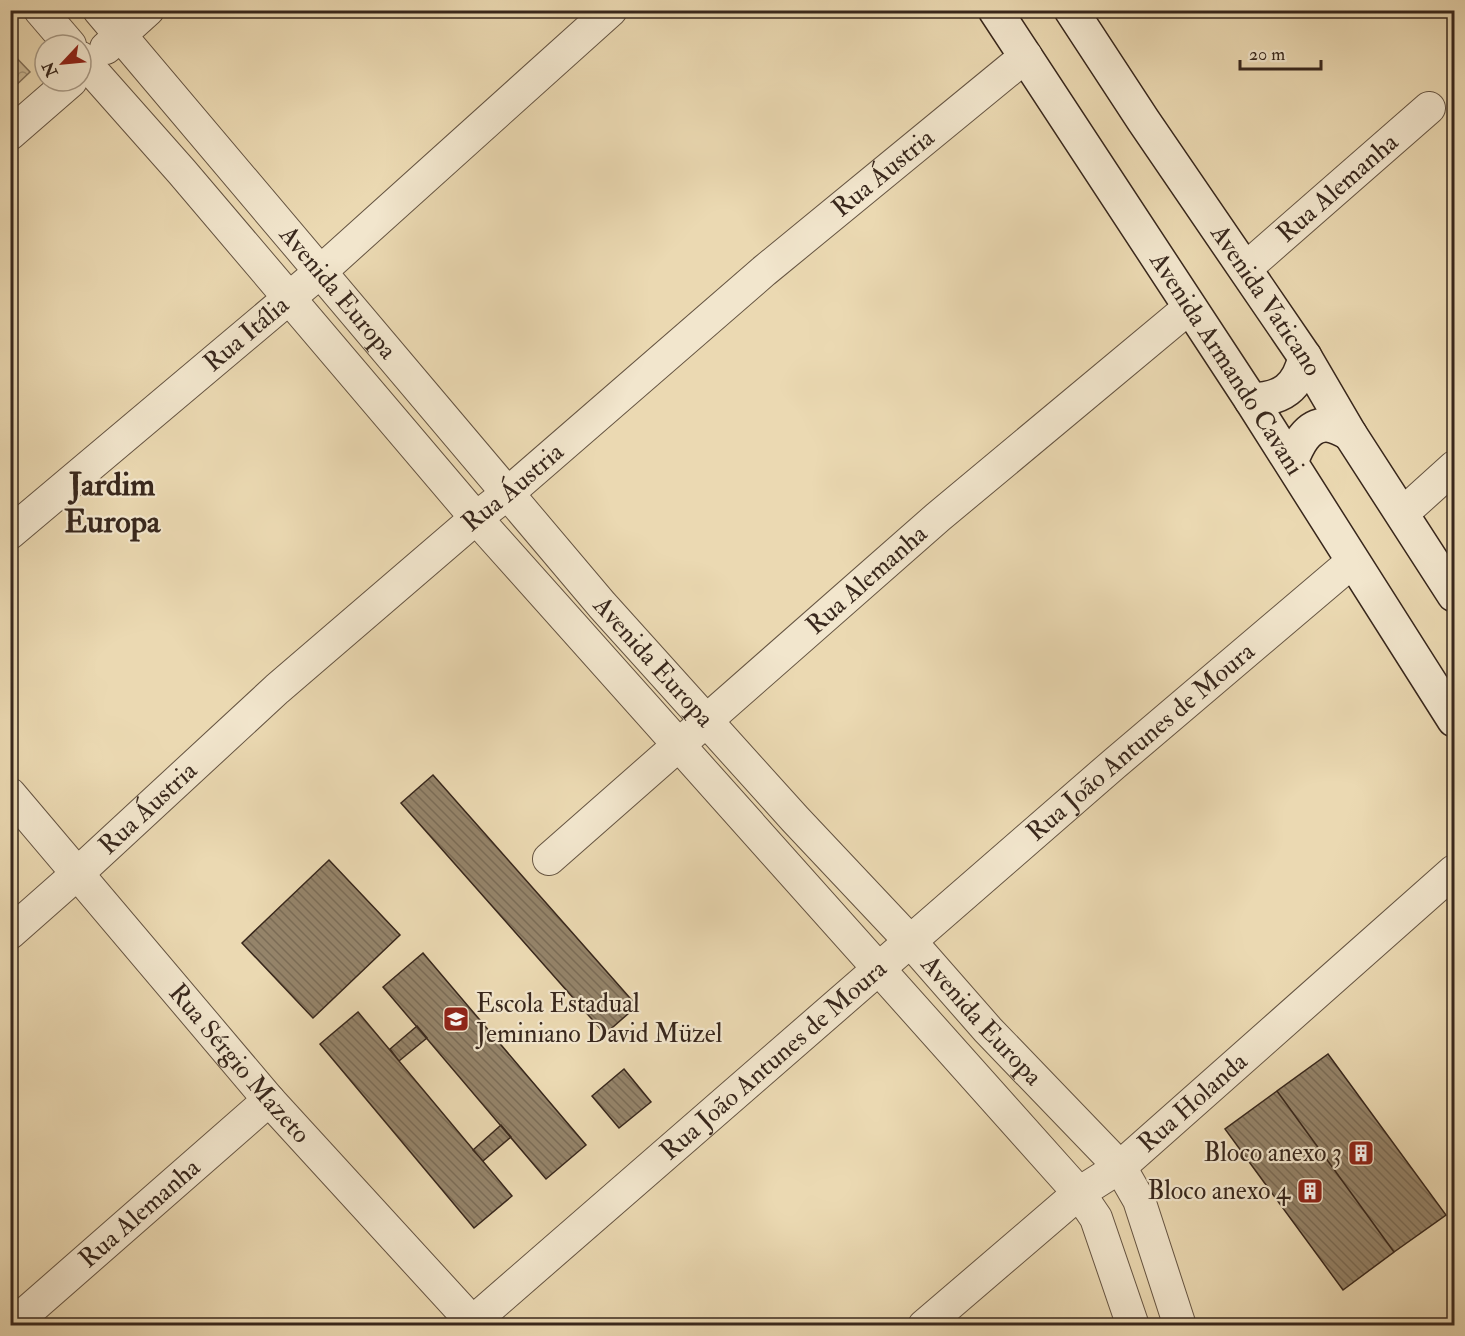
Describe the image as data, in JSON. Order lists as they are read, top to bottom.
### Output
{
  "streets": {
    "main road": ["Avenida Vaticano", "Avenida Armando Cavani"],
    "street": [
      "Rua Áustria",
      "Rua Alemanha",
      "Avenida Europa",
      "Rua Itália",
      "Rua João Antunes de Moura",
      "Rua Sérgio Mazeto",
      "Rua Holanda"
    ]
  },
  "crossings": [
    ["Rua Áustria", "Avenida Europa"],
    ["Rua Áustria", "Avenida Armando Cavani"],
    ["Rua Áustria", "Rua Sérgio Mazeto"],
    ["Rua Alemanha", "Avenida Europa"],
    ["Rua Alemanha", "Avenida Vaticano"],
    ["Rua Alemanha", "Avenida Armando Cavani"],
    ["Rua Alemanha", "Rua Sérgio Mazeto"],
    ["Avenida Europa", "Rua Itália"],
    ["Avenida Europa", "Rua João Antunes de Moura"],
    ["Avenida Europa", "Rua Holanda"],
    ["Avenida Armando Cavani", "Rua João Antunes de Moura"],
    ["Rua João Antunes de Moura", "Rua Sérgio Mazeto"]
  ],
  "districts": ["Jardim Europa"],
  "places": {
    "school or university": ["Escola Estadual Jeminiano David Müzel"],
    "building": ["Bloco anexo 3", "Bloco anexo 4"]
  },
  "scale_bar": "20 m",
  "north": "bottom left"
}
